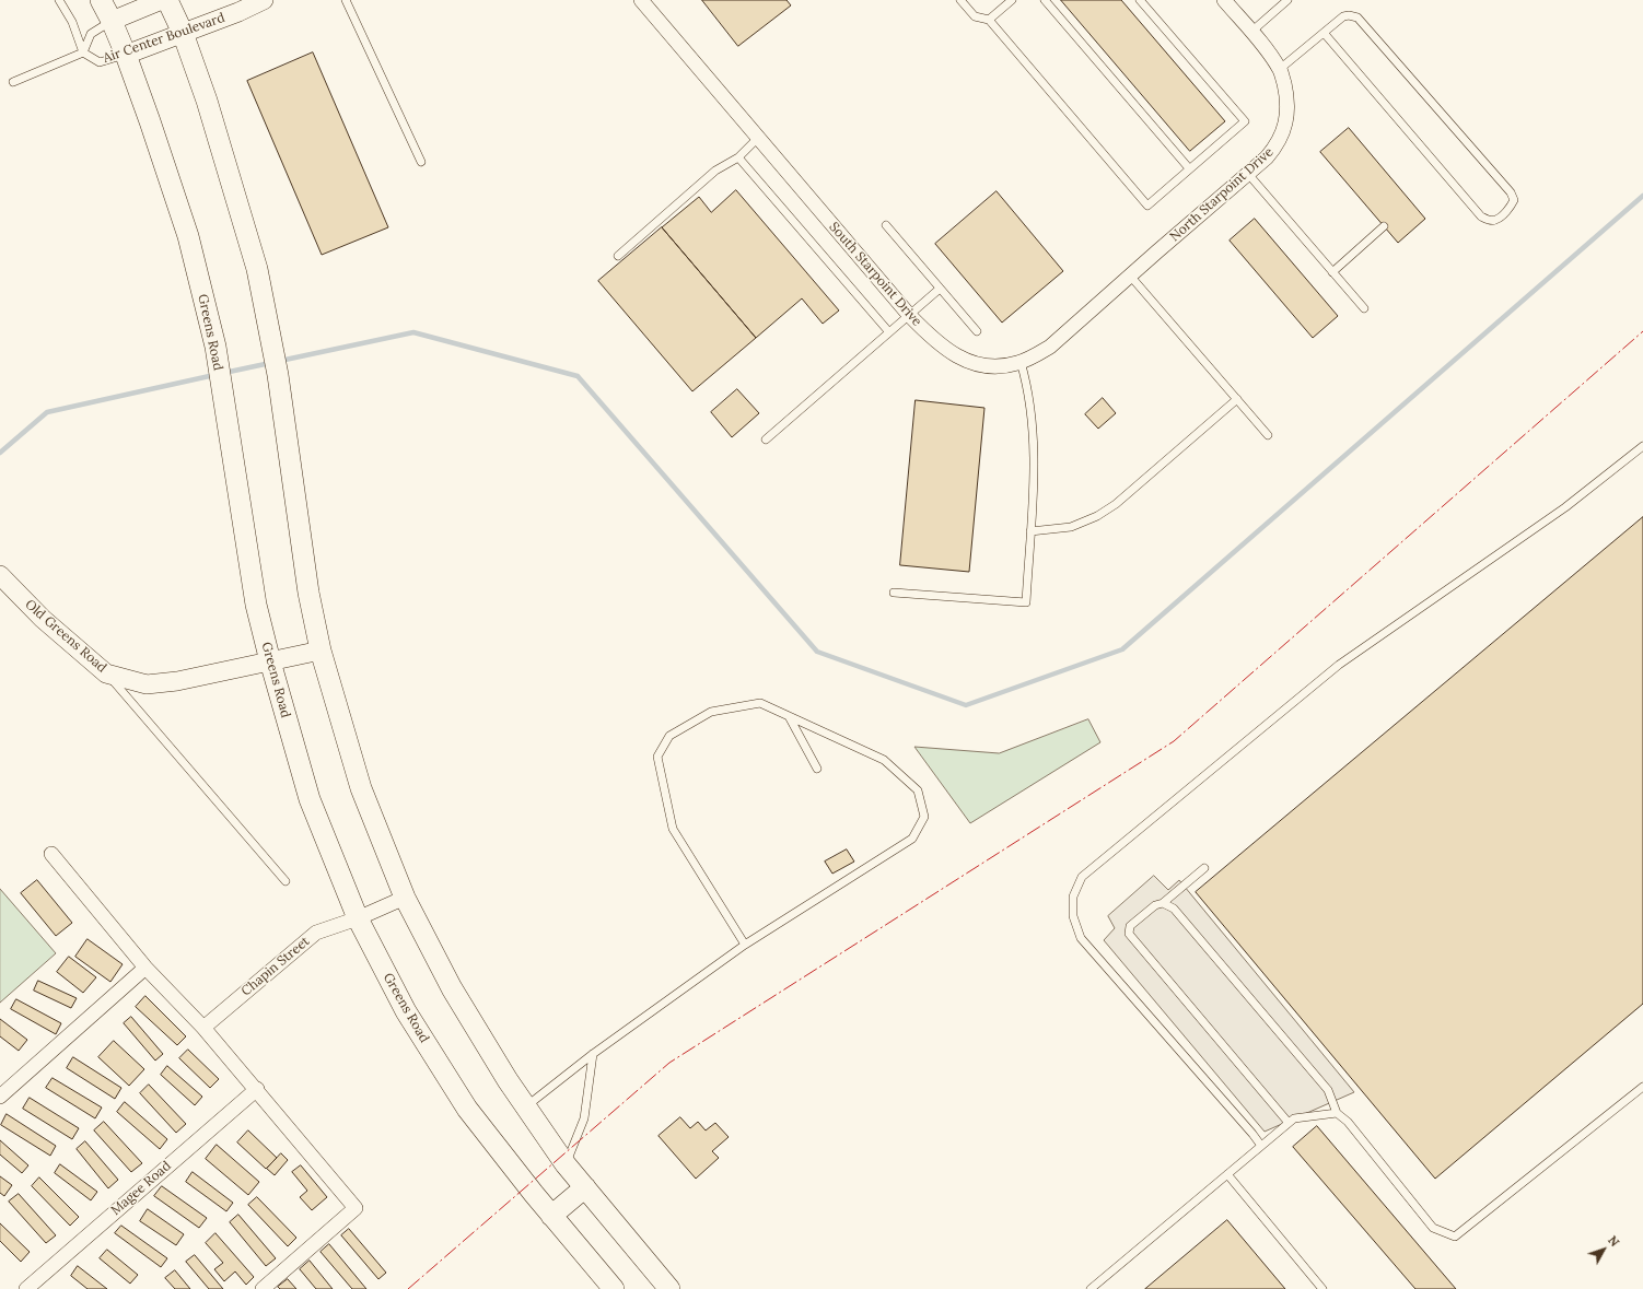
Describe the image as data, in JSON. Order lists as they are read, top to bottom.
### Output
{
  "streets": {
    "main road": ["Greens Road"],
    "street": [
      "Air Center Boulevard",
      "North Starpoint Drive",
      "South Starpoint Drive",
      "Old Greens Road",
      "Chapin Street",
      "Magee Road"
    ]
  },
  "crossings": [
    ["Air Center Boulevard", "Greens Road"],
    ["North Starpoint Drive", "South Starpoint Drive"],
    ["Greens Road", "Old Greens Road"],
    ["Greens Road", "Chapin Street"]
  ],
  "north": "top right"
}
